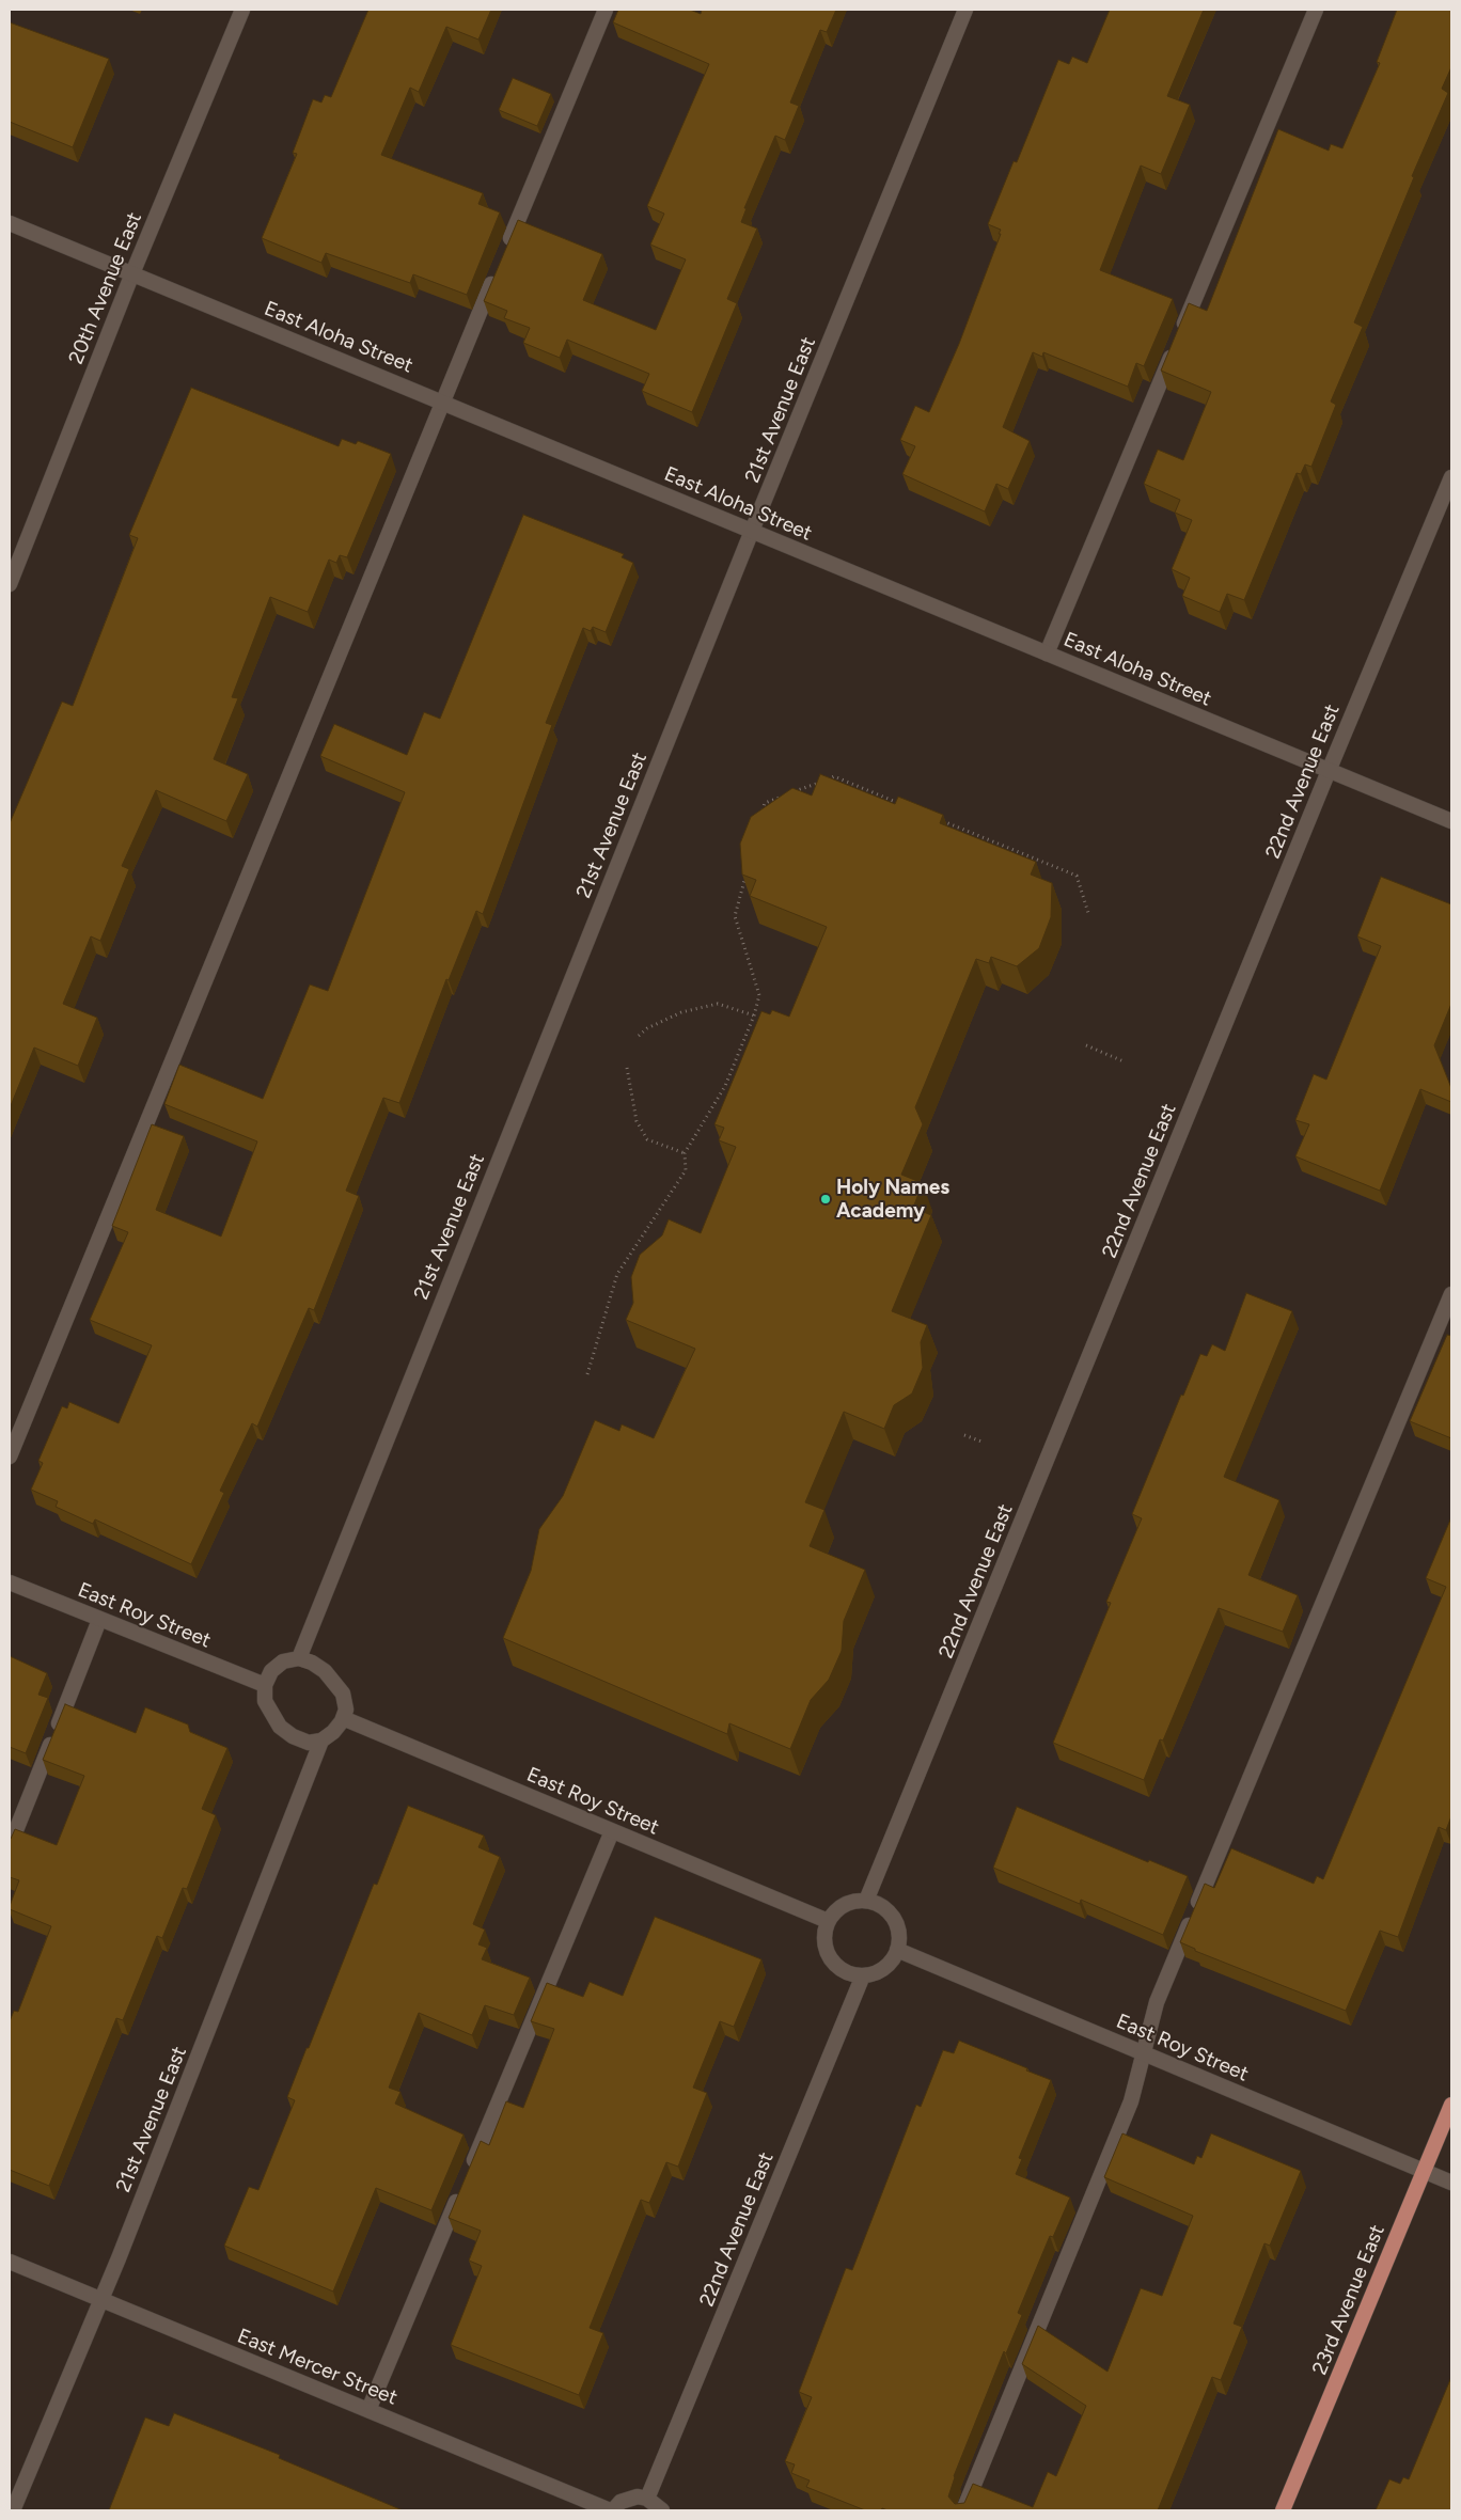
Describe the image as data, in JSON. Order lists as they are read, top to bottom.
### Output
{
  "streets": {
    "main road": ["23rd Avenue East"],
    "street": [
      "20th Avenue East",
      "East Aloha Street",
      "21st Avenue East",
      "22nd Avenue East",
      "East Roy Street",
      "East Mercer Street"
    ]
  },
  "crossings": [
    ["20th Avenue East", "East Aloha Street"],
    ["East Aloha Street", "21st Avenue East"],
    ["East Aloha Street", "22nd Avenue East"],
    ["21st Avenue East", "East Roy Street"],
    ["21st Avenue East", "East Mercer Street"],
    ["22nd Avenue East", "East Roy Street"],
    ["East Roy Street", "23rd Avenue East"]
  ],
  "places": ["Holy Names Academy"]
}
